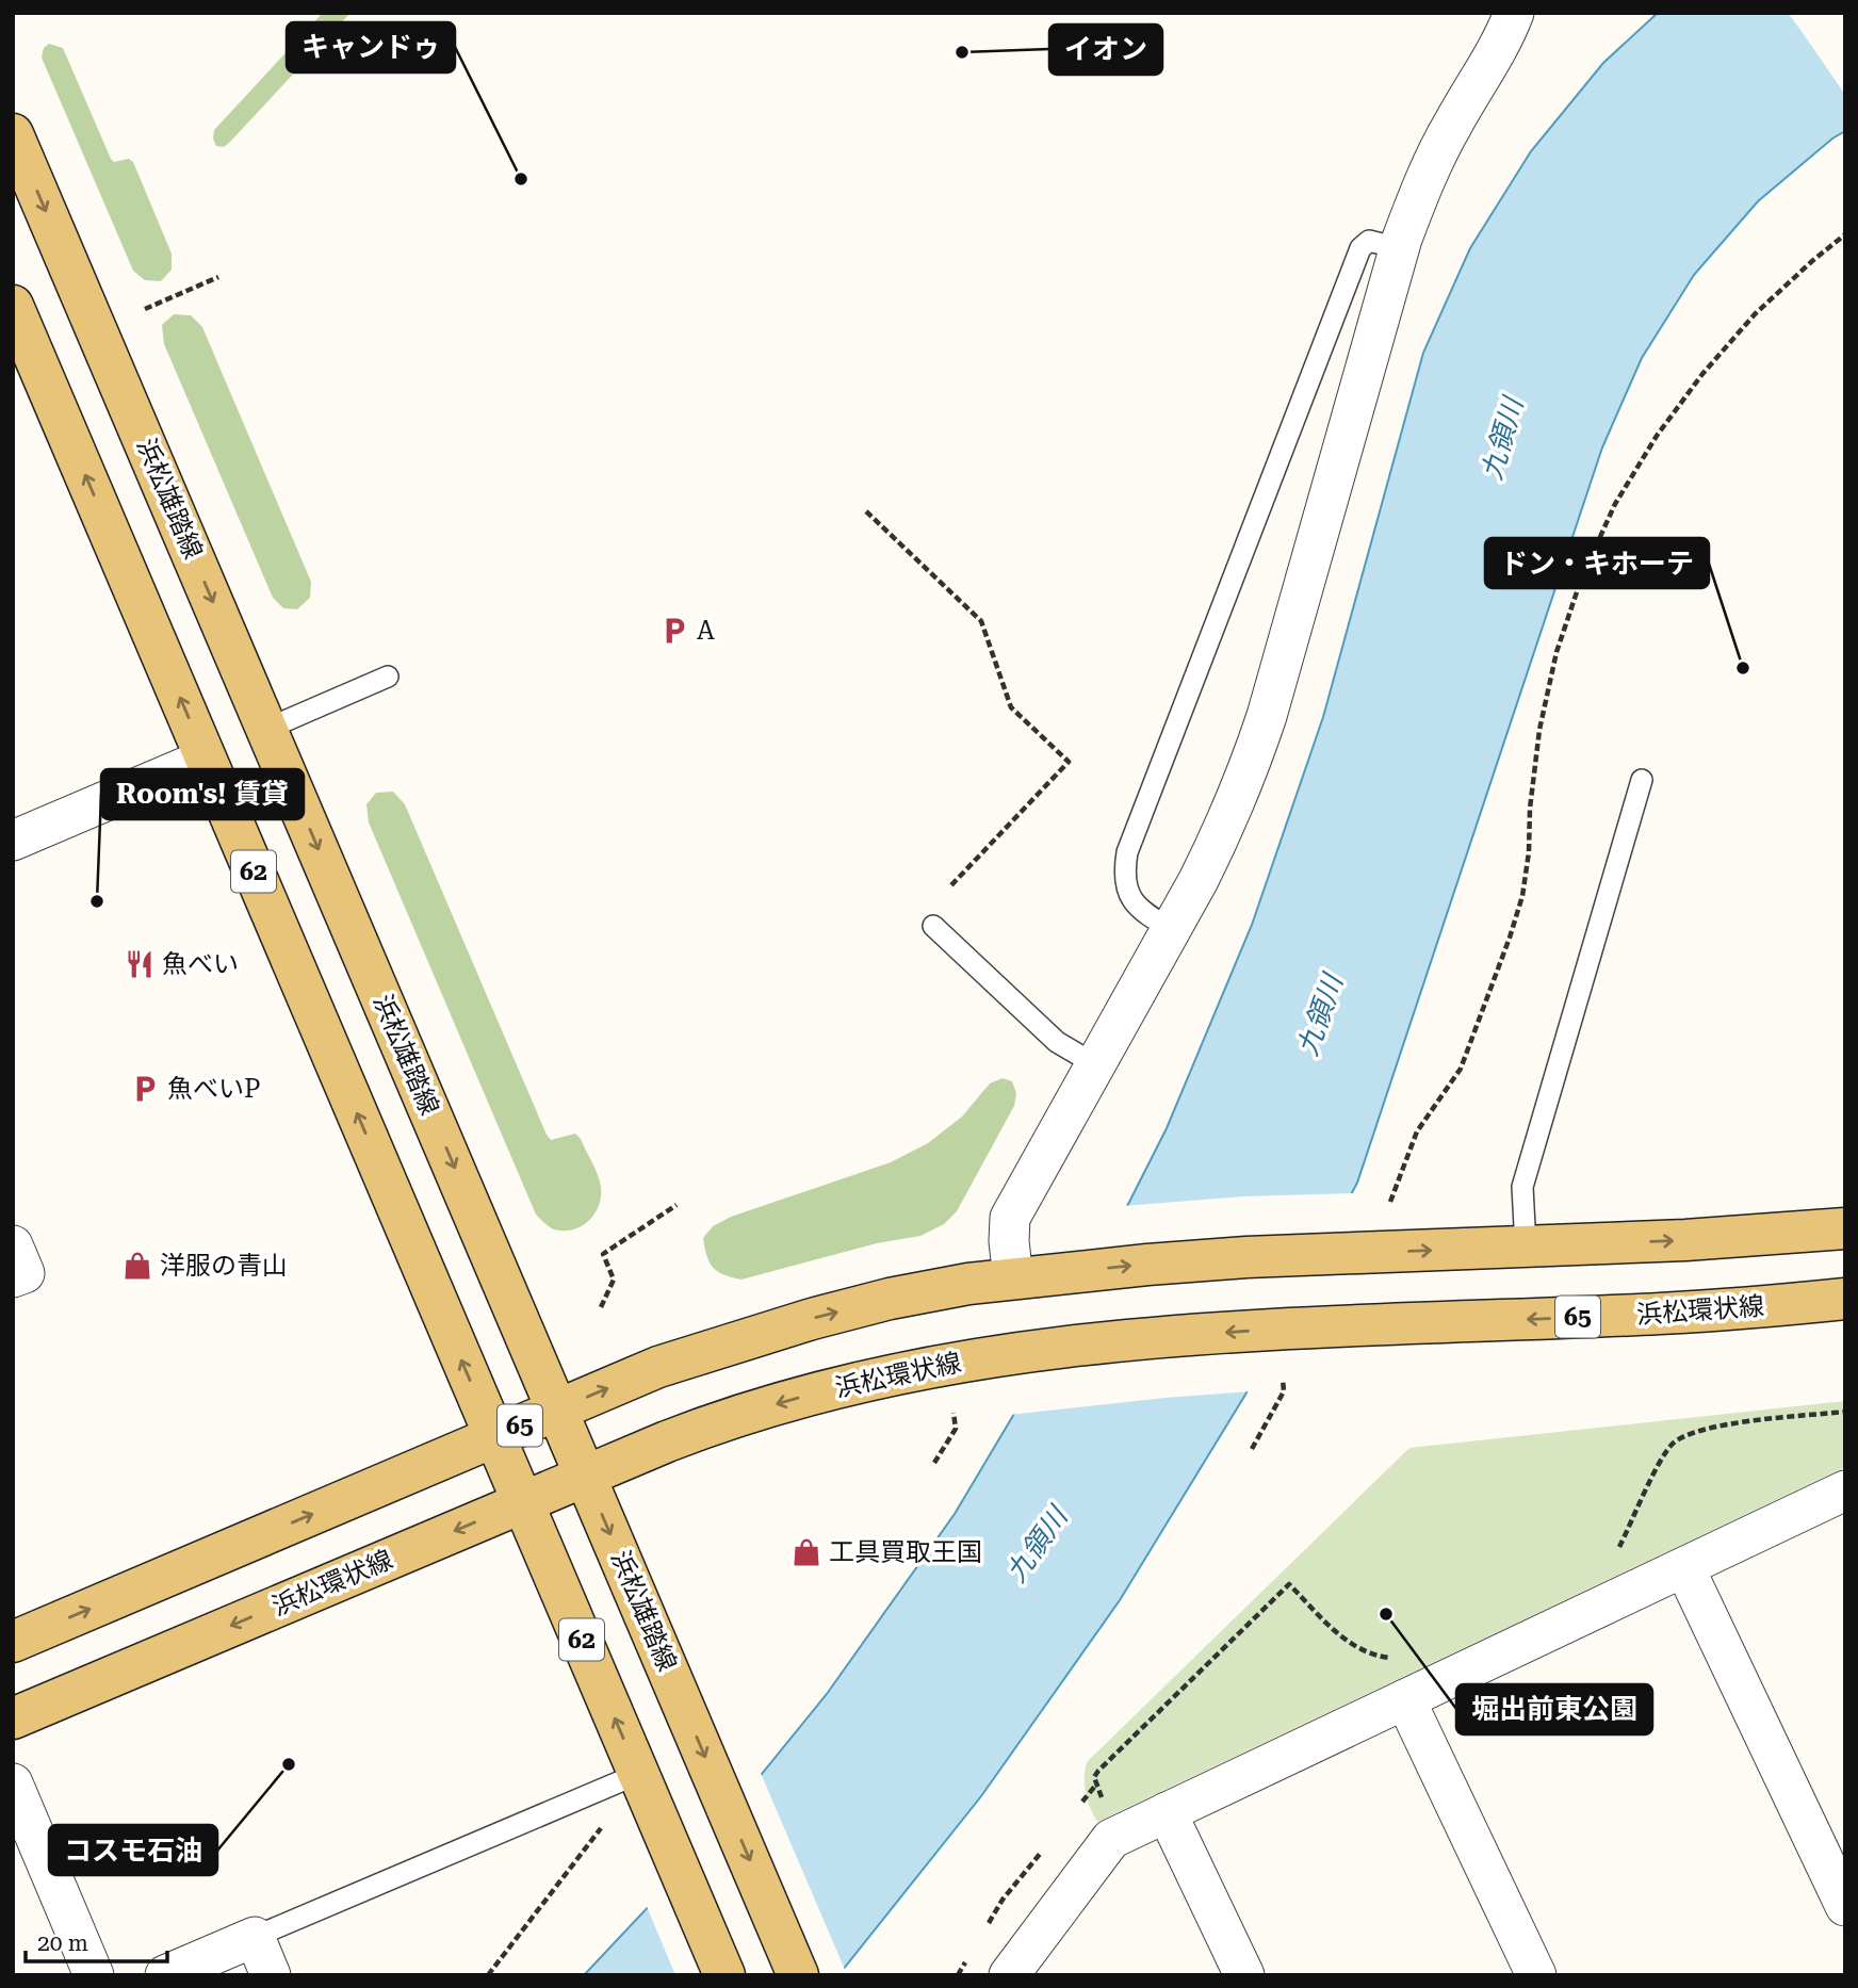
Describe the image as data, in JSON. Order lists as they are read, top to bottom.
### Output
{
  "streets": {
    "main road": [
      "浜松雄踏線",
      "62",
      "浜松環状線",
      "65"
    ]
  },
  "crossings": [
    ["浜松雄踏線", "浜松環状線"],
    ["浜松雄踏線", "65"],
    ["62", "浜松環状線"],
    ["62", "65"]
  ],
  "water": ["九領川"],
  "places": {
    "other": [
      "イオン",
      "キャンドゥ",
      "ドン・キホーテ",
      "Room's! 賃貸",
      "堀出前東公園",
      "コスモ石油"
    ],
    "parking": ["A", "魚べいP"],
    "restaurant": ["魚べい"],
    "shop": ["洋服の青山", "工具買取王国"]
  },
  "scale_bar": "20 m"
}
